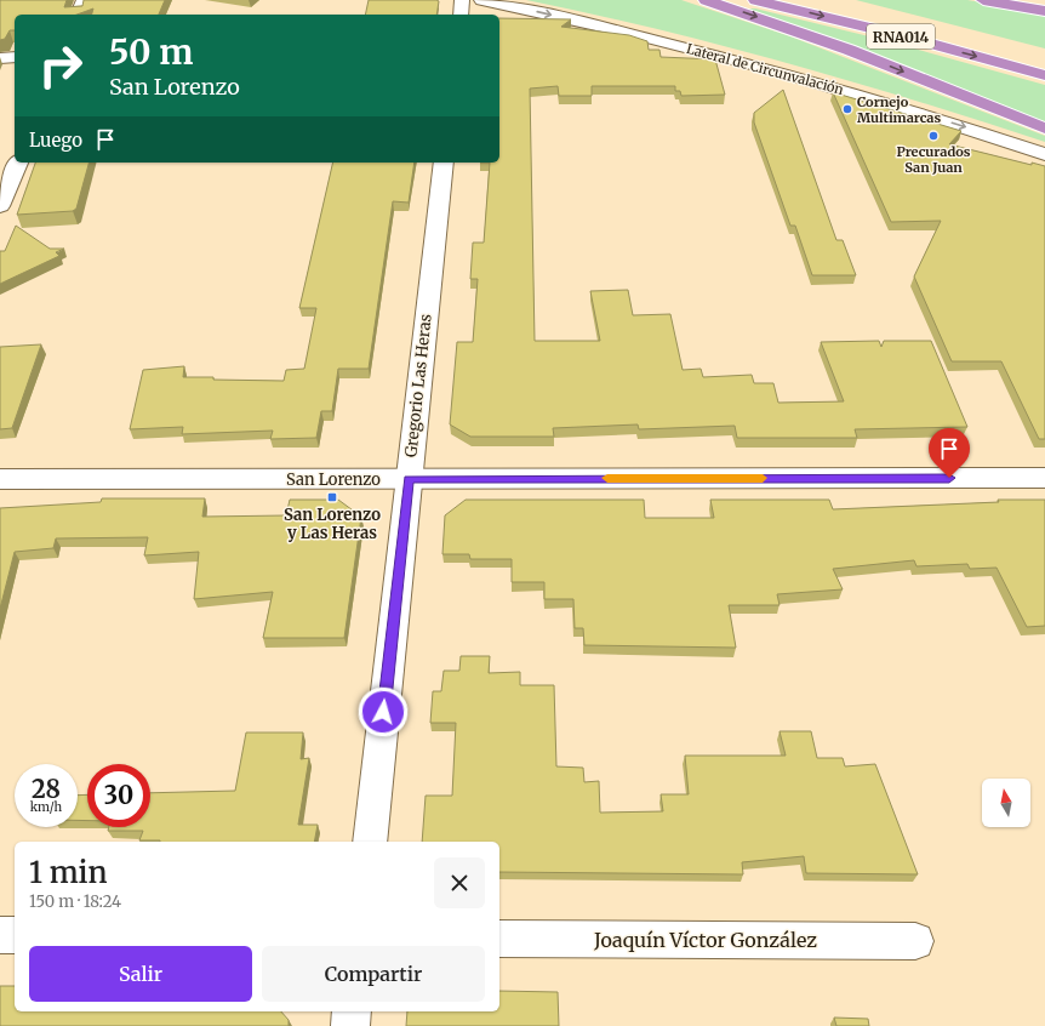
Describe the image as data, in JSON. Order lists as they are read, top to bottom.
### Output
{
  "streets": {
    "highway": ["RNA014"],
    "street": [
      "Lateral de Circunvalación",
      "Gregorio Las Heras",
      "San Lorenzo",
      "Joaquín Víctor González"
    ]
  },
  "crossings": [
    ["Gregorio Las Heras", "San Lorenzo"]
  ],
  "one_way": ["Lateral de Circunvalación"],
  "places": {
    "other": ["Cornejo Multimarcas", "Precurados San Juan"],
    "transit": ["San Lorenzo y Las Heras"]
  },
  "north": "top",
  "page": {
    "turn": ["50 m", "San Lorenzo"],
    "then": "Luego",
    "speed": "28 km/h",
    "limit": "30",
    "heading": ["1 min", "150 m · 18:24"],
    "buttons": ["Salir", "Compartir"]
  }
}
